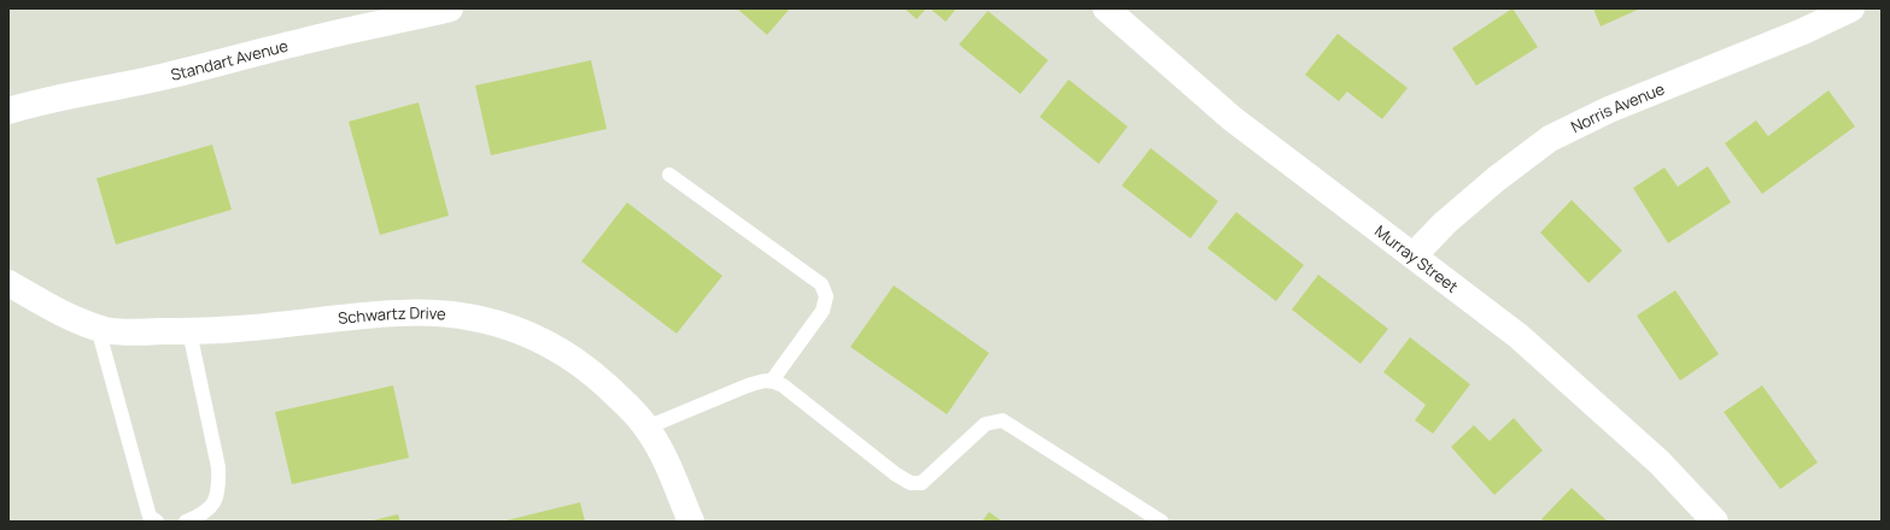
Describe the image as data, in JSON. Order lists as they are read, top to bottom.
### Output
{
  "streets": {
    "street": [
      "Standart Avenue",
      "Norris Avenue",
      "Murray Street",
      "Schwartz Drive"
    ]
  },
  "crossings": [
    ["Norris Avenue", "Murray Street"]
  ]
}
